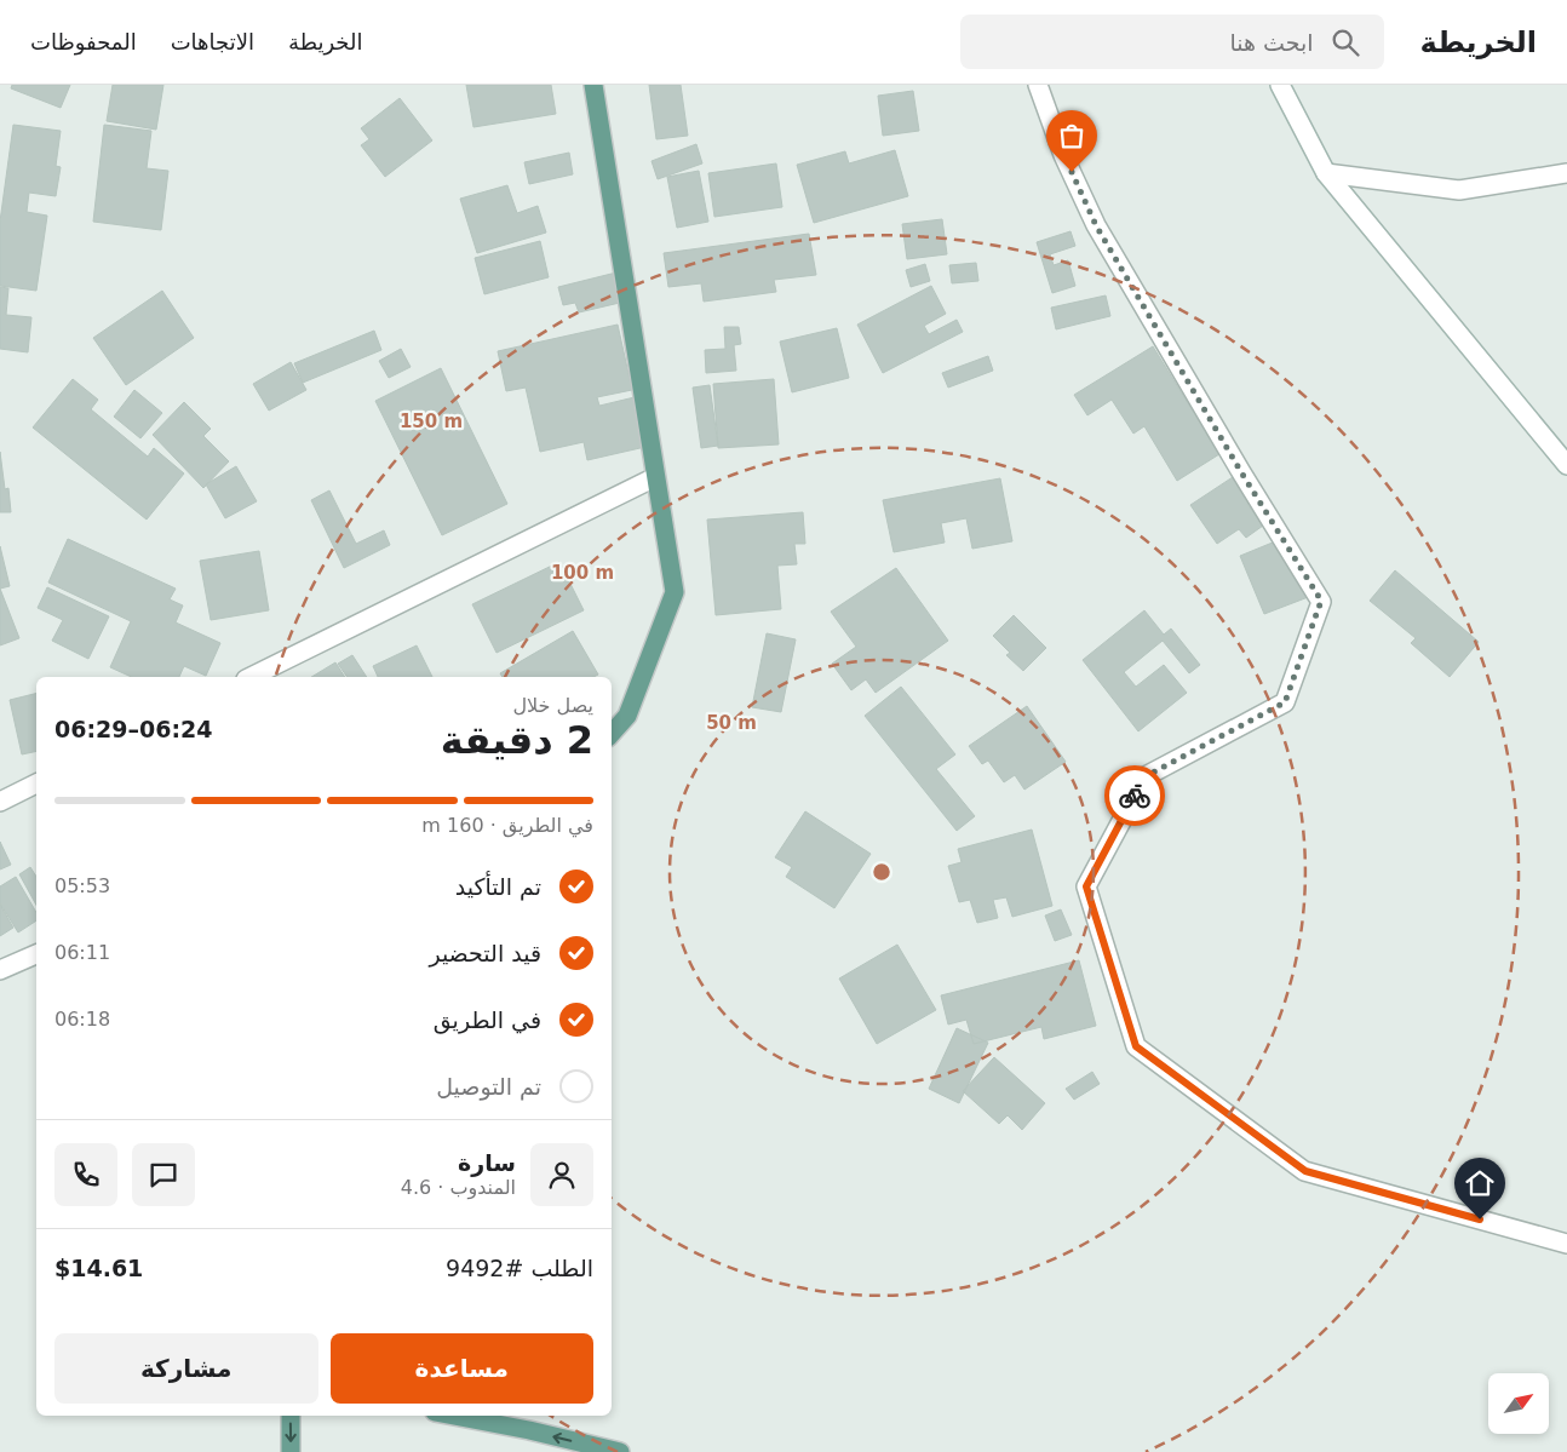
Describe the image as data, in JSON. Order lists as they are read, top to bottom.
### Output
{
  "north": "top right",
  "page": {
    "header": "الخريطة",
    "search": "ابحث هنا",
    "nav": ["الخريطة", "الاتجاهات", "المحفوظات"],
    "heading": ["2 دقيقة", "يصل خلال", "06:24–06:29"],
    "panel": [
      "سارة",
      "المندوب · 4.6",
      "الطلب #9492",
      "$14.61"
    ],
    "bar": "في الطريق · 160 m",
    "list": [
      ["تم التأكيد", "05:53"],
      ["قيد التحضير", "06:11"],
      ["في الطريق", "06:18"],
      "تم التوصيل"
    ],
    "buttons": ["مساعدة", "مشاركة"]
  },
  "rings": ["150 m", "100 m", "50 m"]
}
